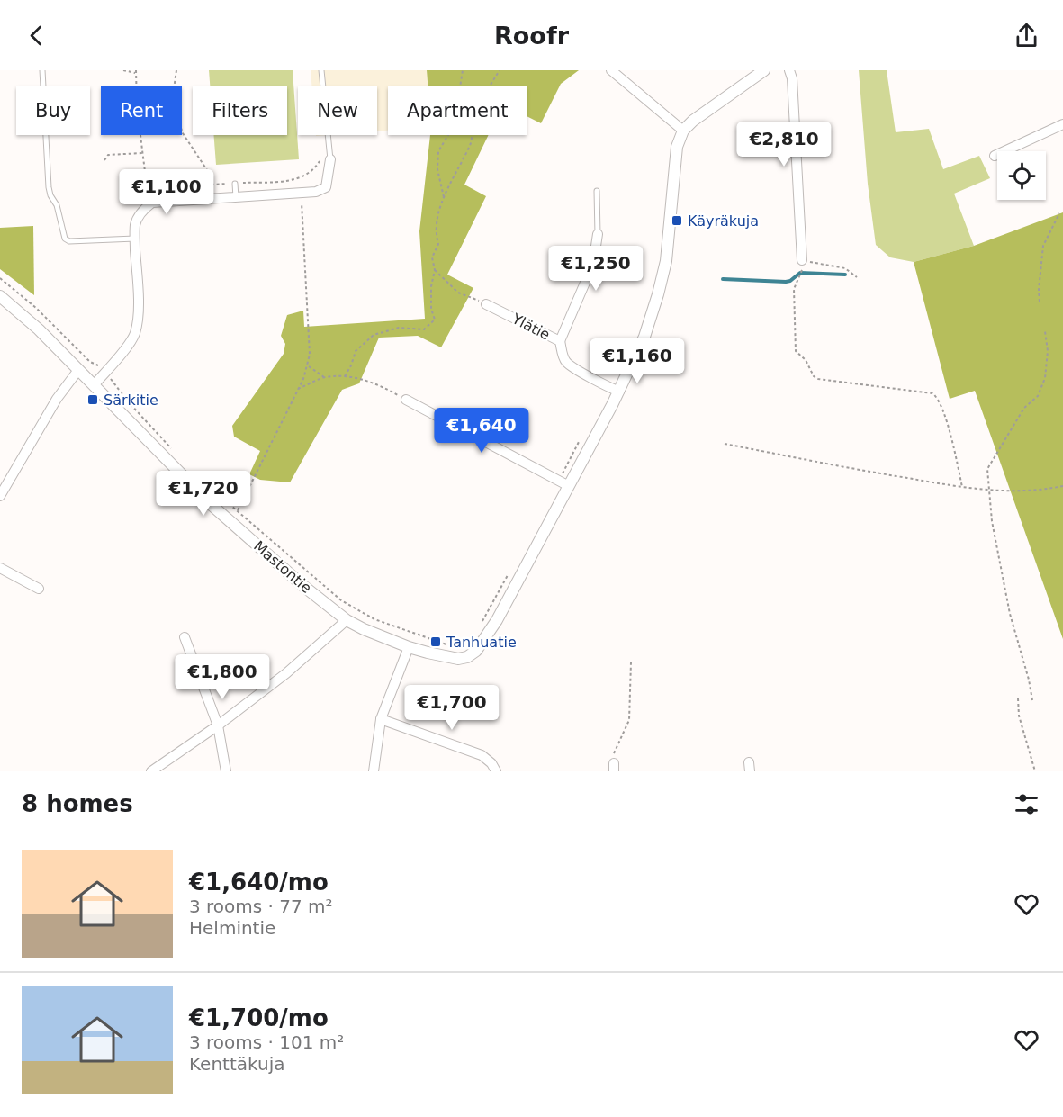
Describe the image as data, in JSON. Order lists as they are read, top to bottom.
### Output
{
  "streets": {
    "street": ["Ylätie", "Mastontie"]
  },
  "places": {
    "transit": ["Käyräkuja", "Särkitie", "Tanhuatie"]
  },
  "page": {
    "header": "Roofr",
    "chip": [
      "Buy",
      "Rent",
      "Filters",
      "New",
      "Apartment"
    ],
    "price": [
      "€2,810",
      "€1,100",
      "€1,250",
      "€1,160",
      "€1,640",
      "€1,720",
      "€1,800",
      "€1,700"
    ],
    "heading": "8 homes",
    "list": [
      {
        "name": "€1,640/mo",
        "note": "3 rooms · 77 m² · Helmintie"
      },
      {
        "name": "€1,700/mo",
        "note": "3 rooms · 101 m² · Kenttäkuja"
      }
    ]
  }
}
